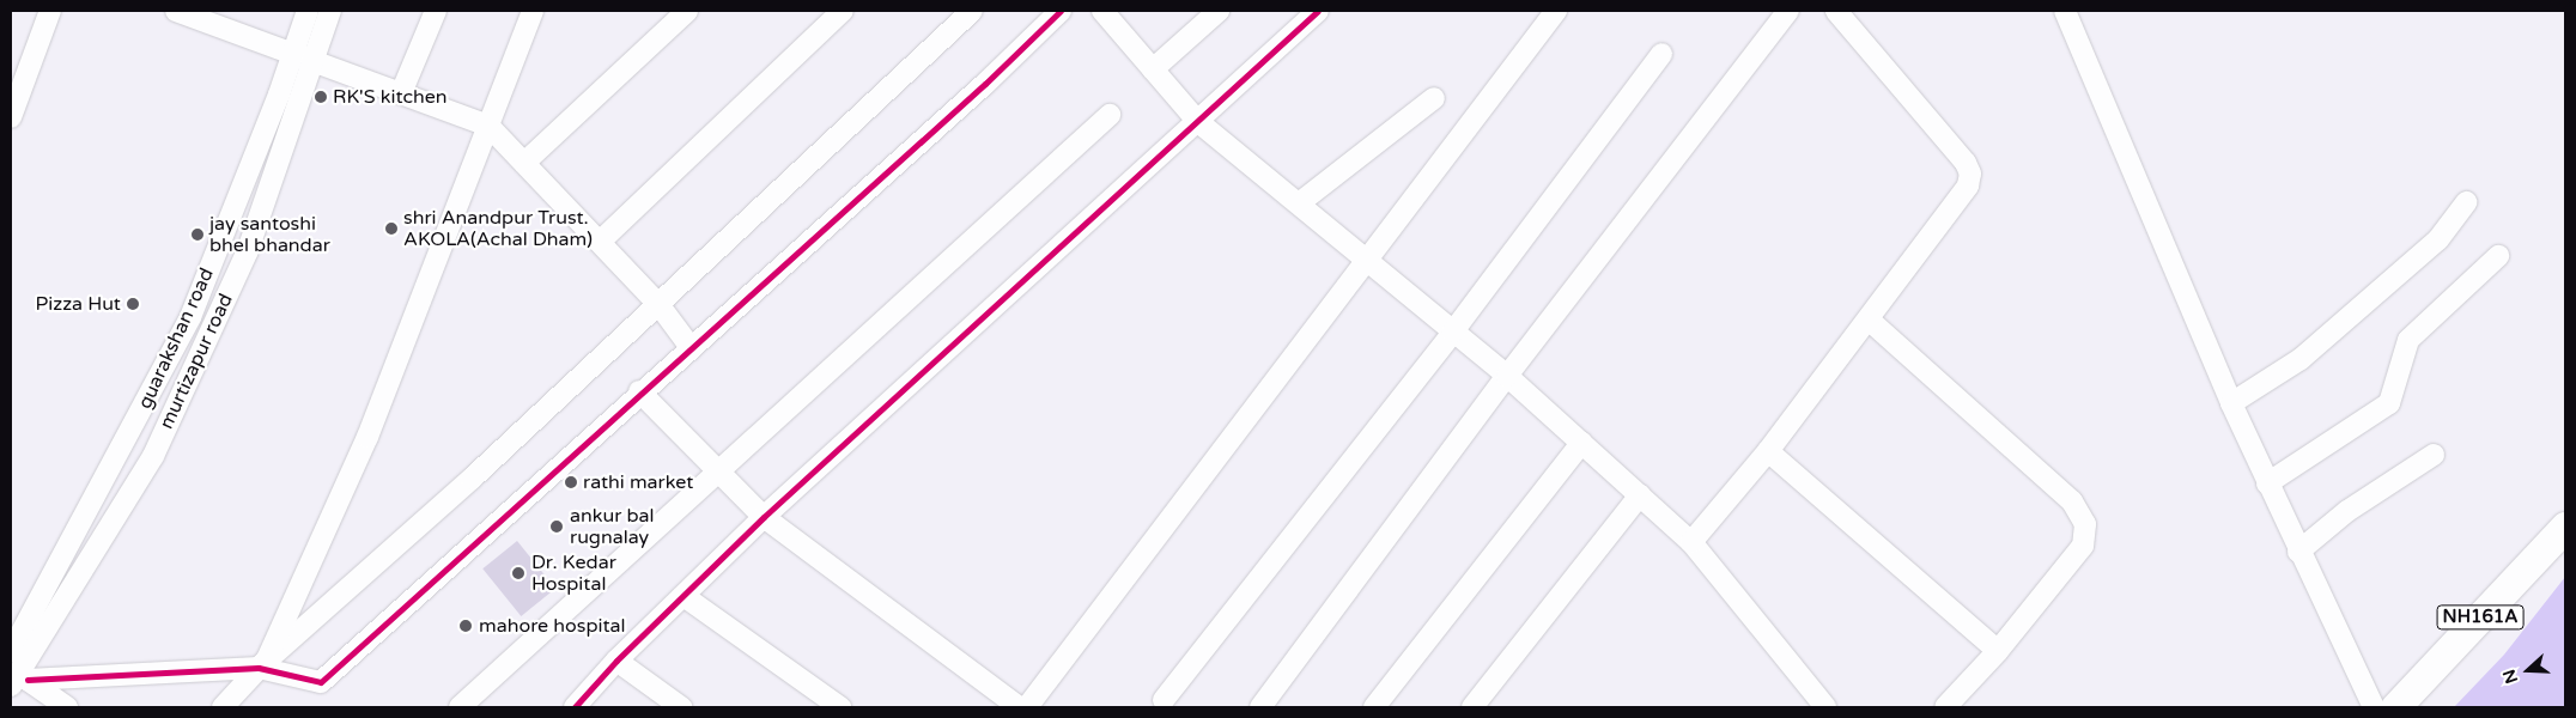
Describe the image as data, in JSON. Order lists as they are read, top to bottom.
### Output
{
  "streets": {
    "highway": ["NH161A"],
    "street": ["guarakshan road", "murtizapur road"]
  },
  "places": [
    "RK'S kitchen",
    "shri Anandpur Trust. AKOLA(Achal Dham)",
    "jay santoshi bhel bhandar",
    "Pizza Hut",
    "rathi market",
    "ankur bal rugnalay",
    "Dr. Kedar Hospital",
    "mahore hospital"
  ],
  "north": "left"
}
